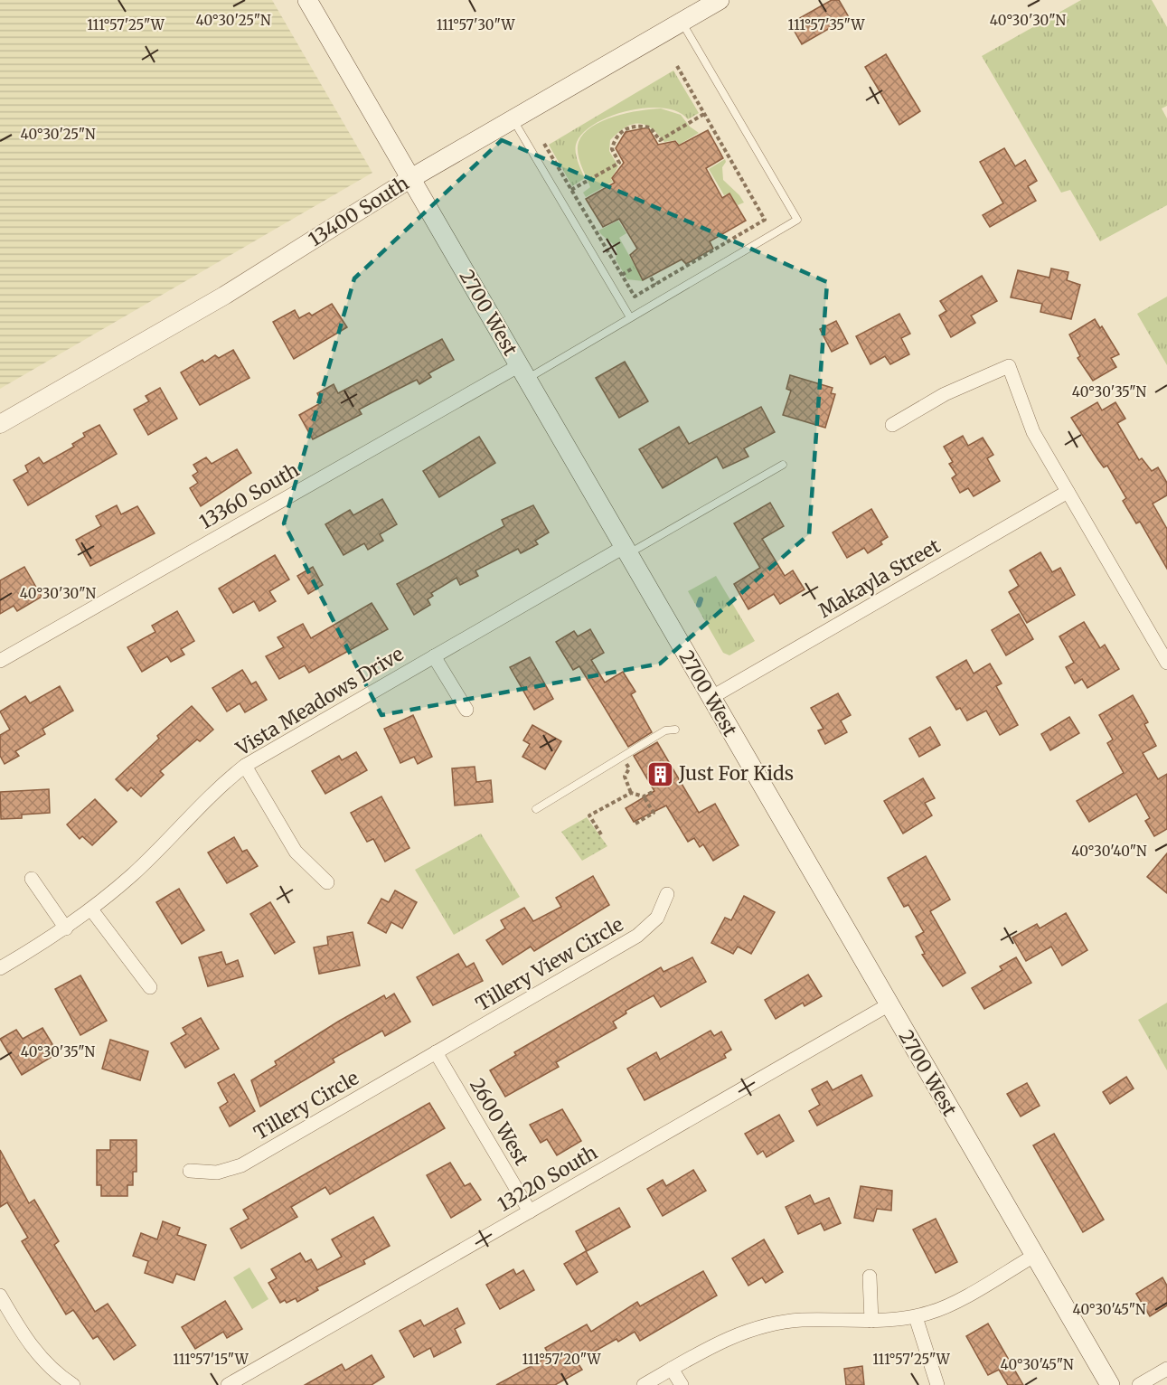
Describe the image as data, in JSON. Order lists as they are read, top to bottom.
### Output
{
  "streets": {
    "main road": ["13400 South", "2700 West"],
    "street": [
      "13360 South",
      "Makayla Street",
      "Vista Meadows Drive",
      "Tillery View Circle",
      "Tillery Circle",
      "2600 West",
      "13220 South"
    ]
  },
  "crossings": [
    ["13400 South", "2700 West"],
    ["2700 West", "13360 South"],
    ["2700 West", "Makayla Street"],
    ["2700 West", "Vista Meadows Drive"],
    ["2700 West", "13220 South"],
    ["Tillery View Circle", "Tillery Circle"],
    ["Tillery View Circle", "2600 West"],
    ["Tillery Circle", "2600 West"],
    ["2600 West", "13220 South"]
  ],
  "places": {
    "building": ["Just For Kids"]
  },
  "coordinates": [
    "40°30'25\"N",
    "40°30'30\"N",
    "111°57'25\"W",
    "111°57'30\"W",
    "111°57'35\"W",
    "40°30'35\"N",
    "40°30'40\"N",
    "40°30'45\"N",
    "111°57'15\"W",
    "111°57'20\"W"
  ]
}
